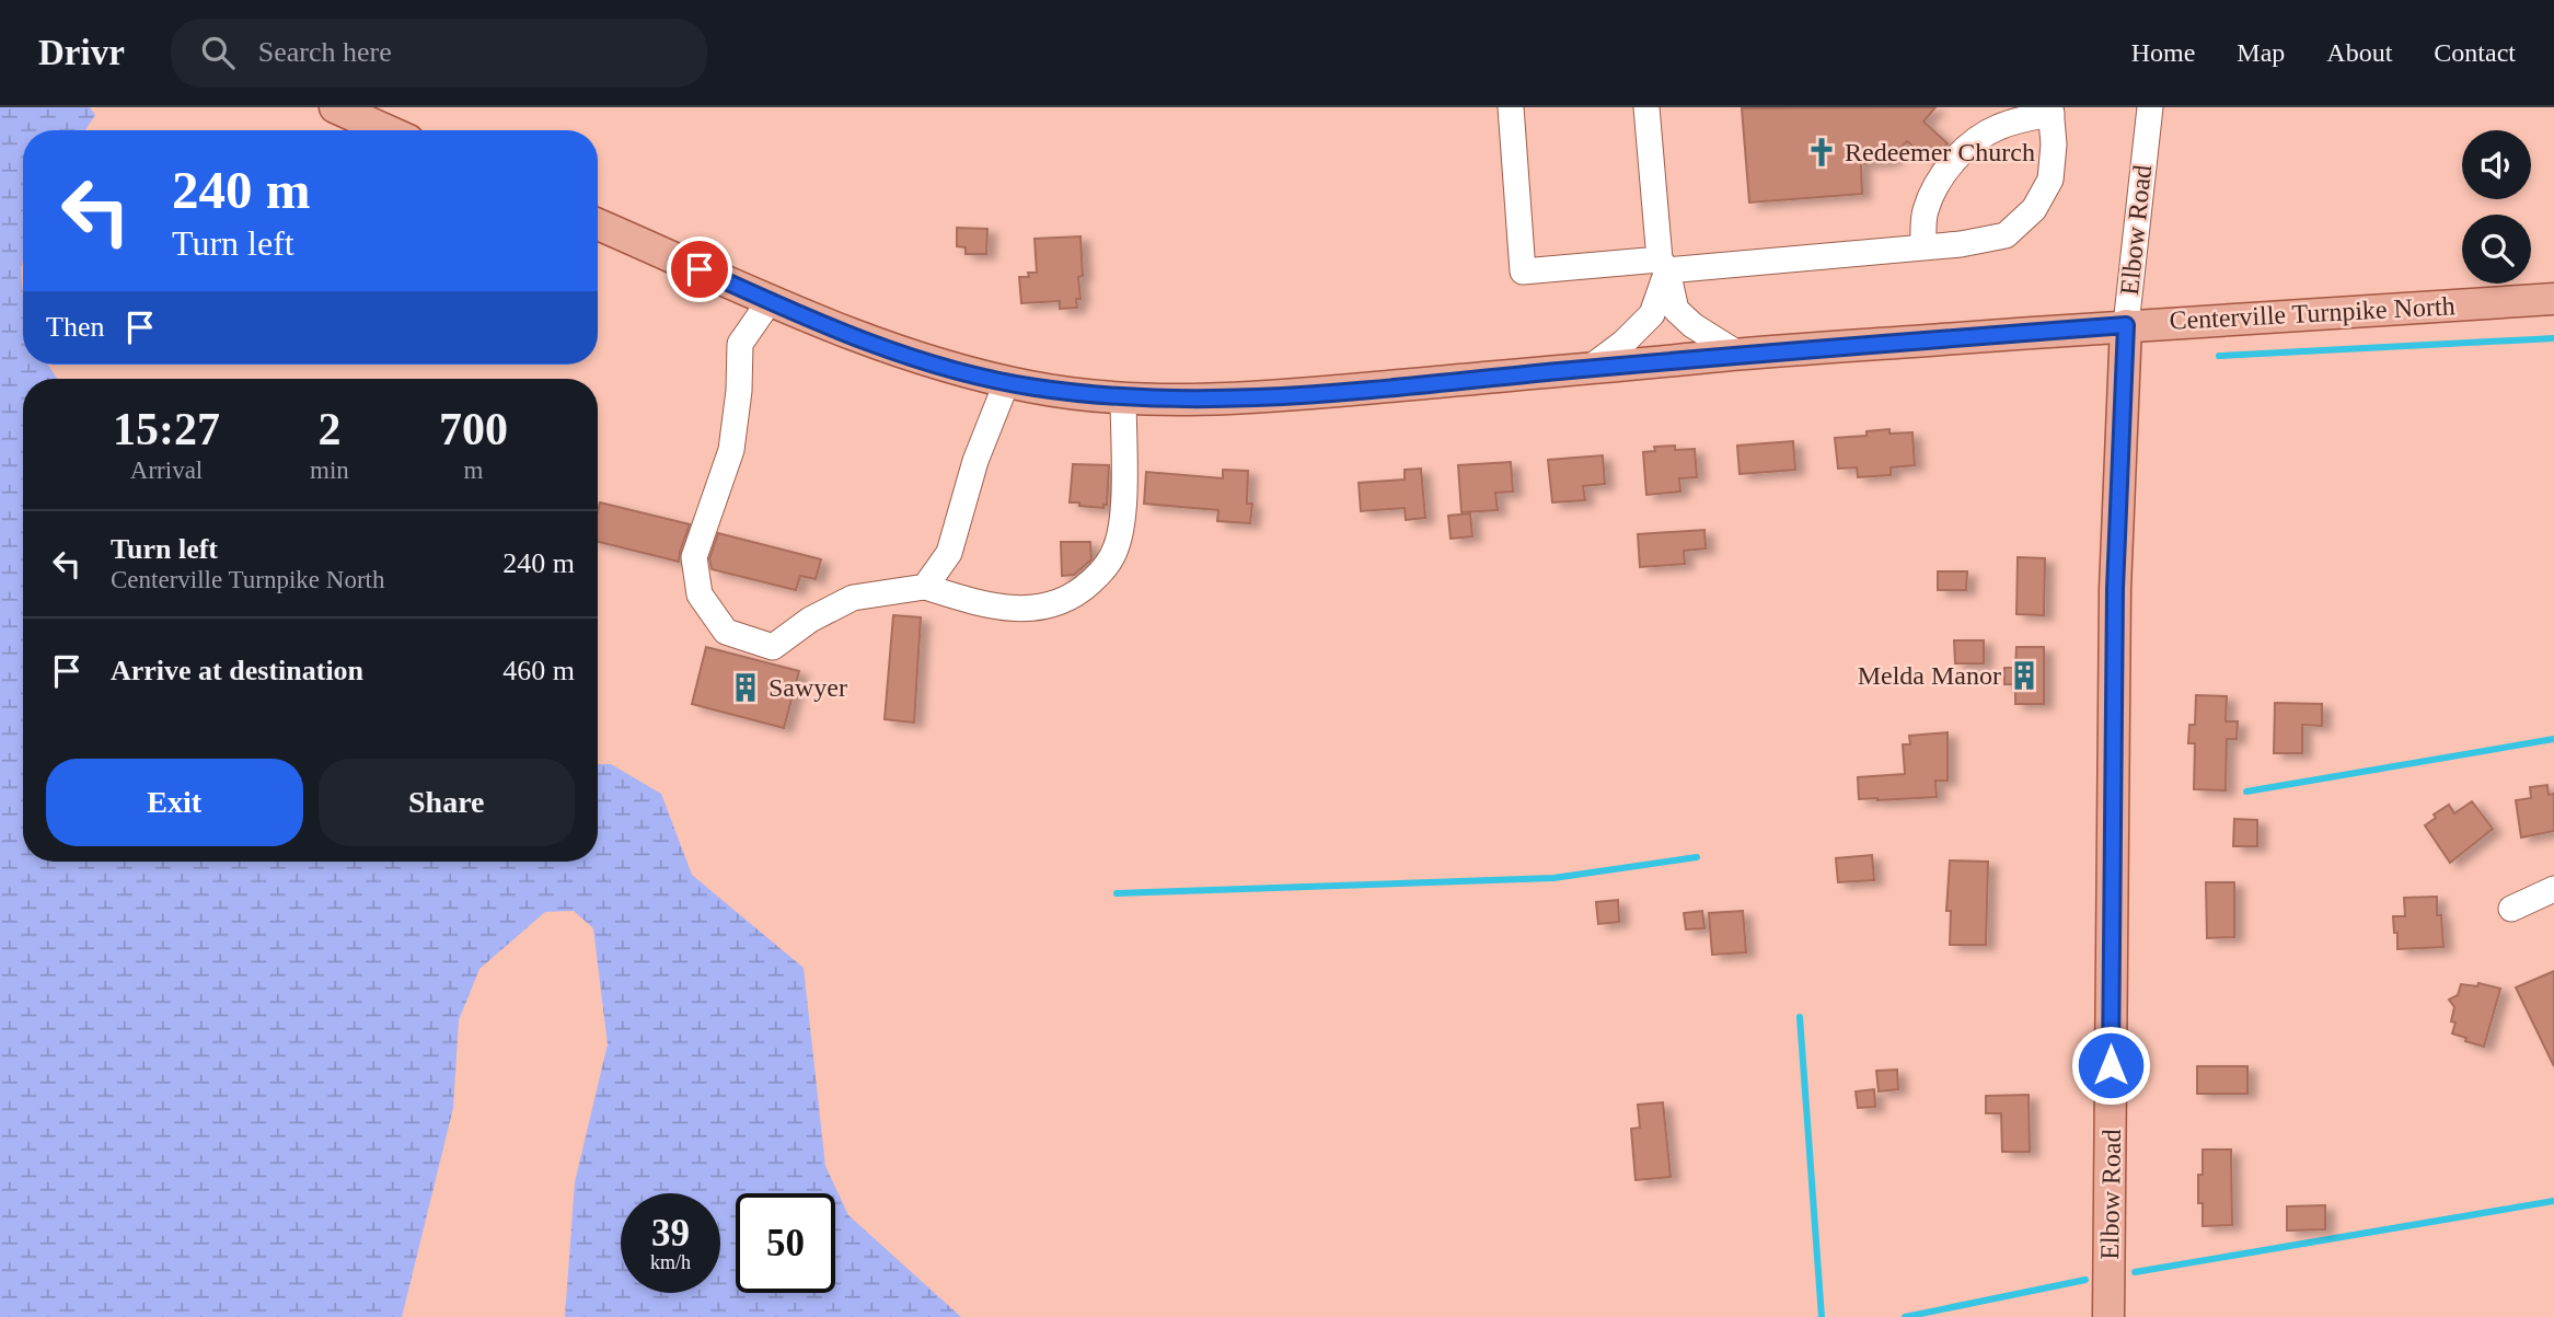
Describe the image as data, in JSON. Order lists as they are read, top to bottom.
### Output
{
  "streets": {
    "main road": ["Elbow Road", "Centerville Turnpike North"]
  },
  "crossings": [
    ["Elbow Road", "Centerville Turnpike North"]
  ],
  "places": {
    "church": ["Redeemer Church"],
    "building": ["Melda Manor", "Sawyer"]
  },
  "page": {
    "header": "Drivr",
    "search": "Search here",
    "nav": [
      "Home",
      "Map",
      "About",
      "Contact"
    ],
    "turn": ["240 m", "Turn left"],
    "then": "Then",
    "eta": [
      "15:27",
      "Arrival",
      "2",
      "min",
      "700",
      "m"
    ],
    "list": [
      {
        "name": "Turn left",
        "note": "Centerville Turnpike North",
        "value": "240 m"
      },
      {
        "name": "Arrive at destination",
        "value": "460 m"
      }
    ],
    "buttons": ["Exit", "Share"],
    "speed": "39 km/h",
    "limit": "50"
  }
}
